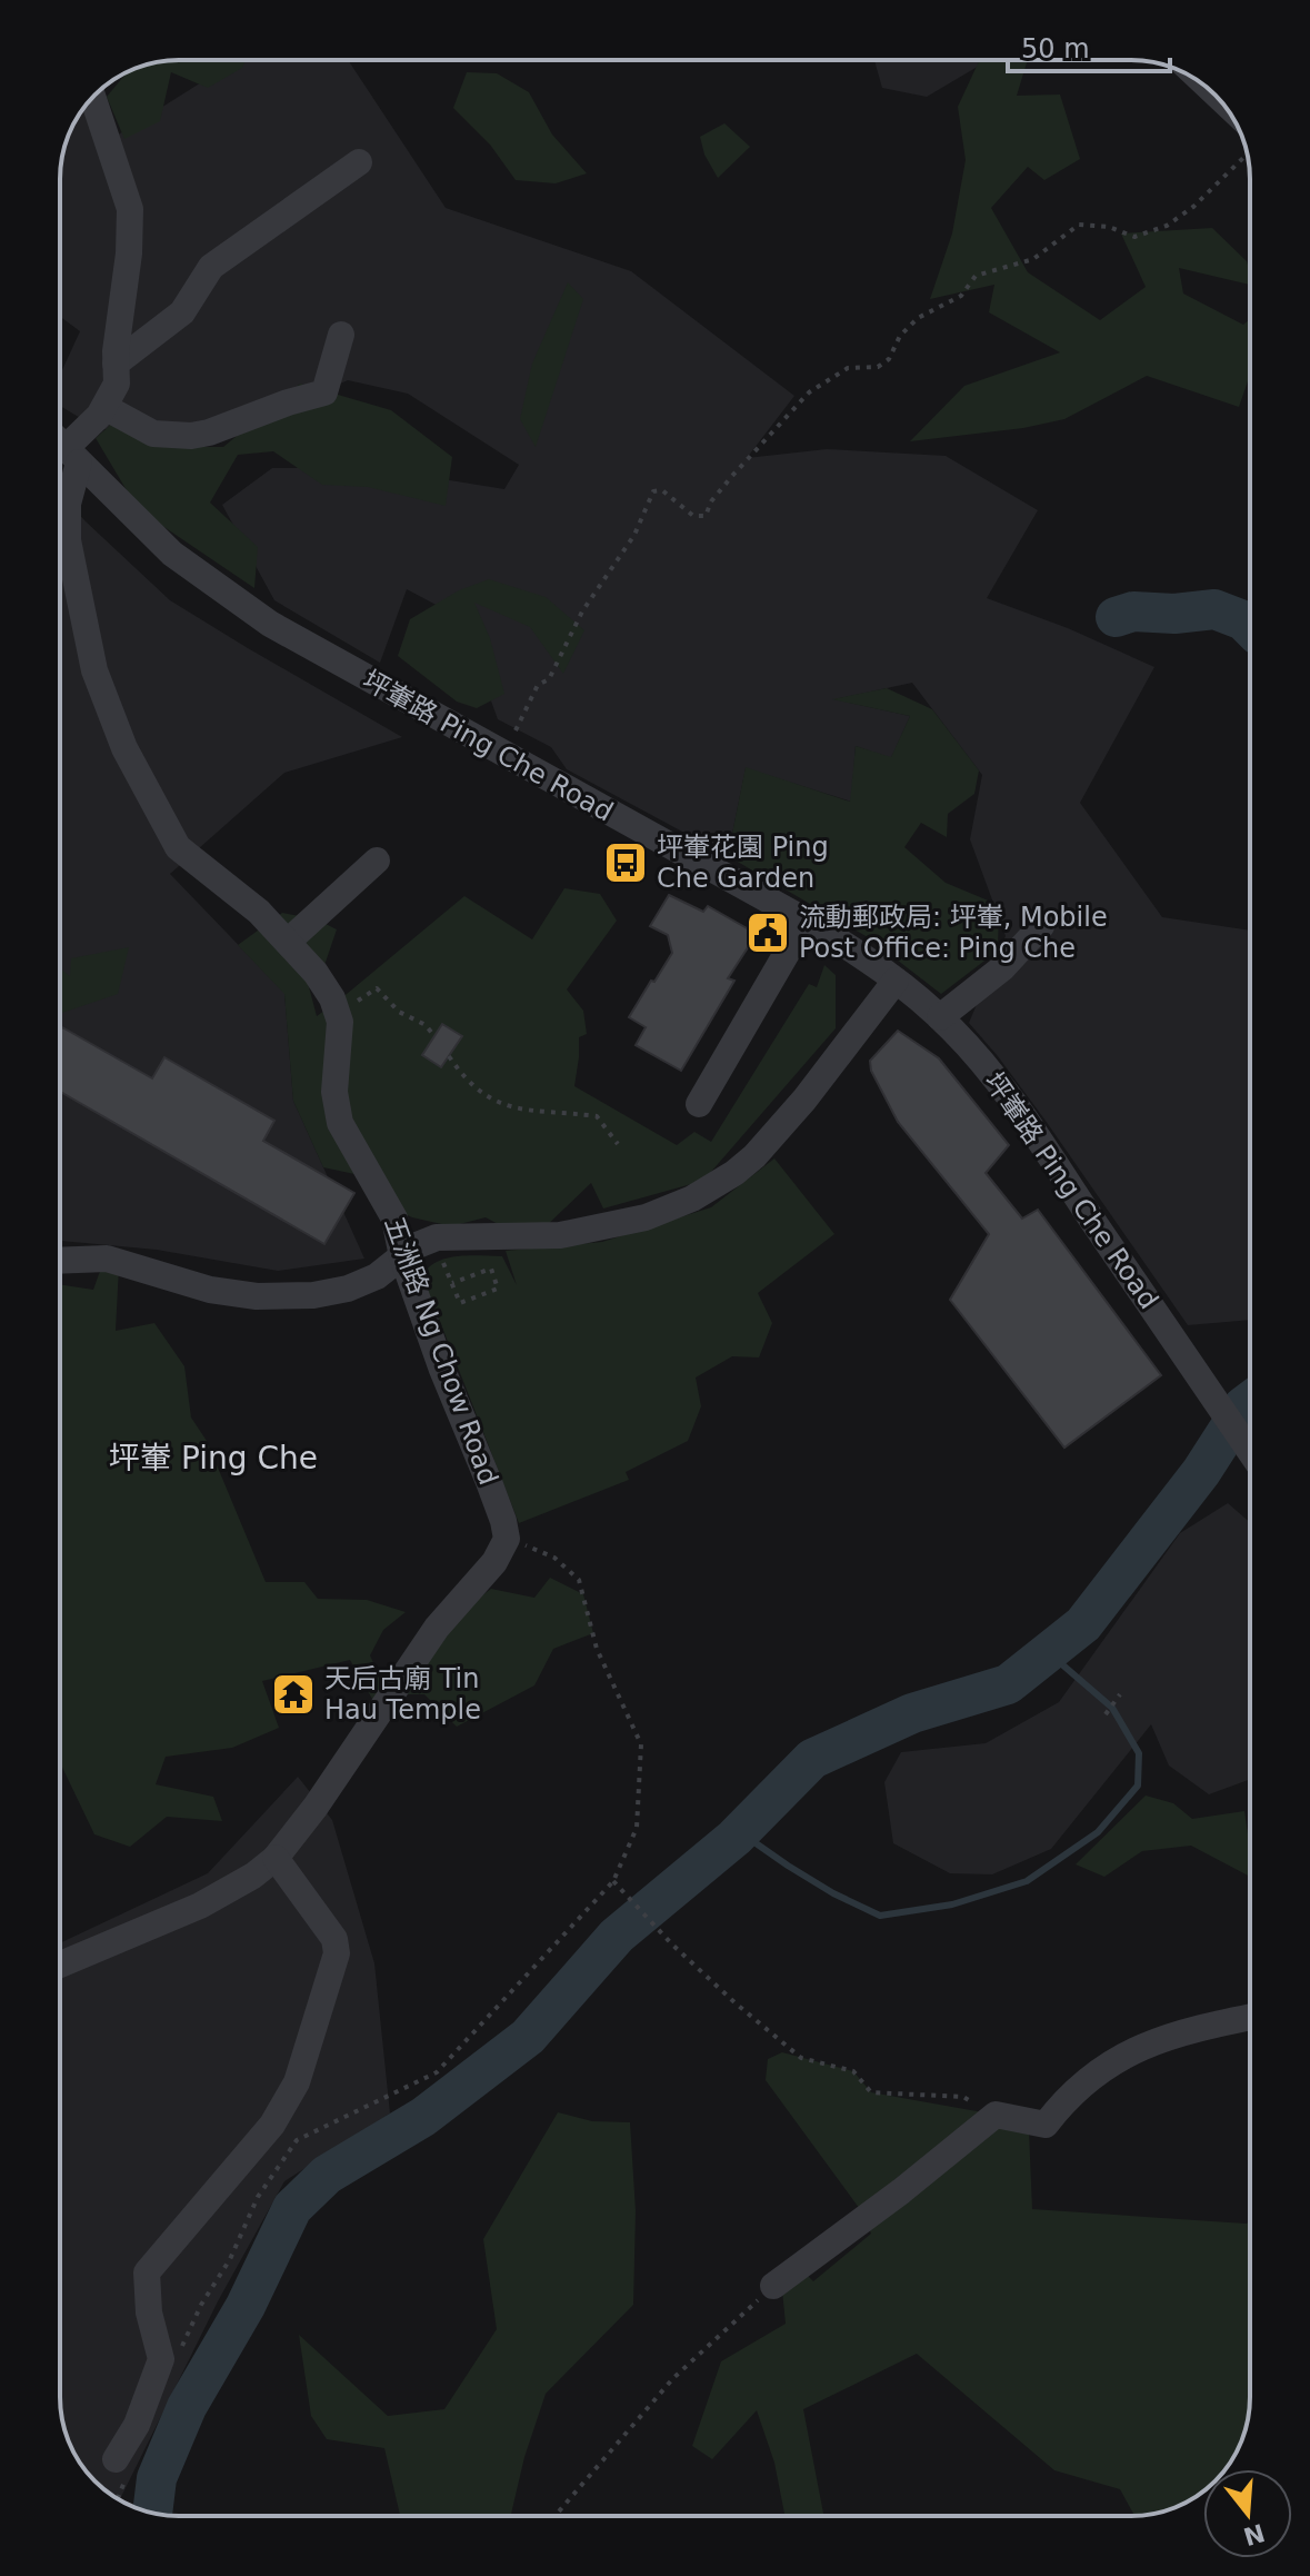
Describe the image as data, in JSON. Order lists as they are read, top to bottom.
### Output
{
  "streets": {
    "street": ["坪輋路 Ping Che Road", "五洲路 Ng Chow Road"]
  },
  "crossings": [
    ["坪輋路 Ping Che Road", "五洲路 Ng Chow Road"]
  ],
  "districts": ["坪輋 Ping Che"],
  "places": {
    "bus stop": ["坪輋花園 Ping Che Garden"],
    "public building": ["流動郵政局: 坪輋, Mobile Post Office: Ping Che"],
    "temple": ["天后古廟 Tin Hau Temple"]
  },
  "scale_bar": "50 m",
  "north": "bottom"
}
